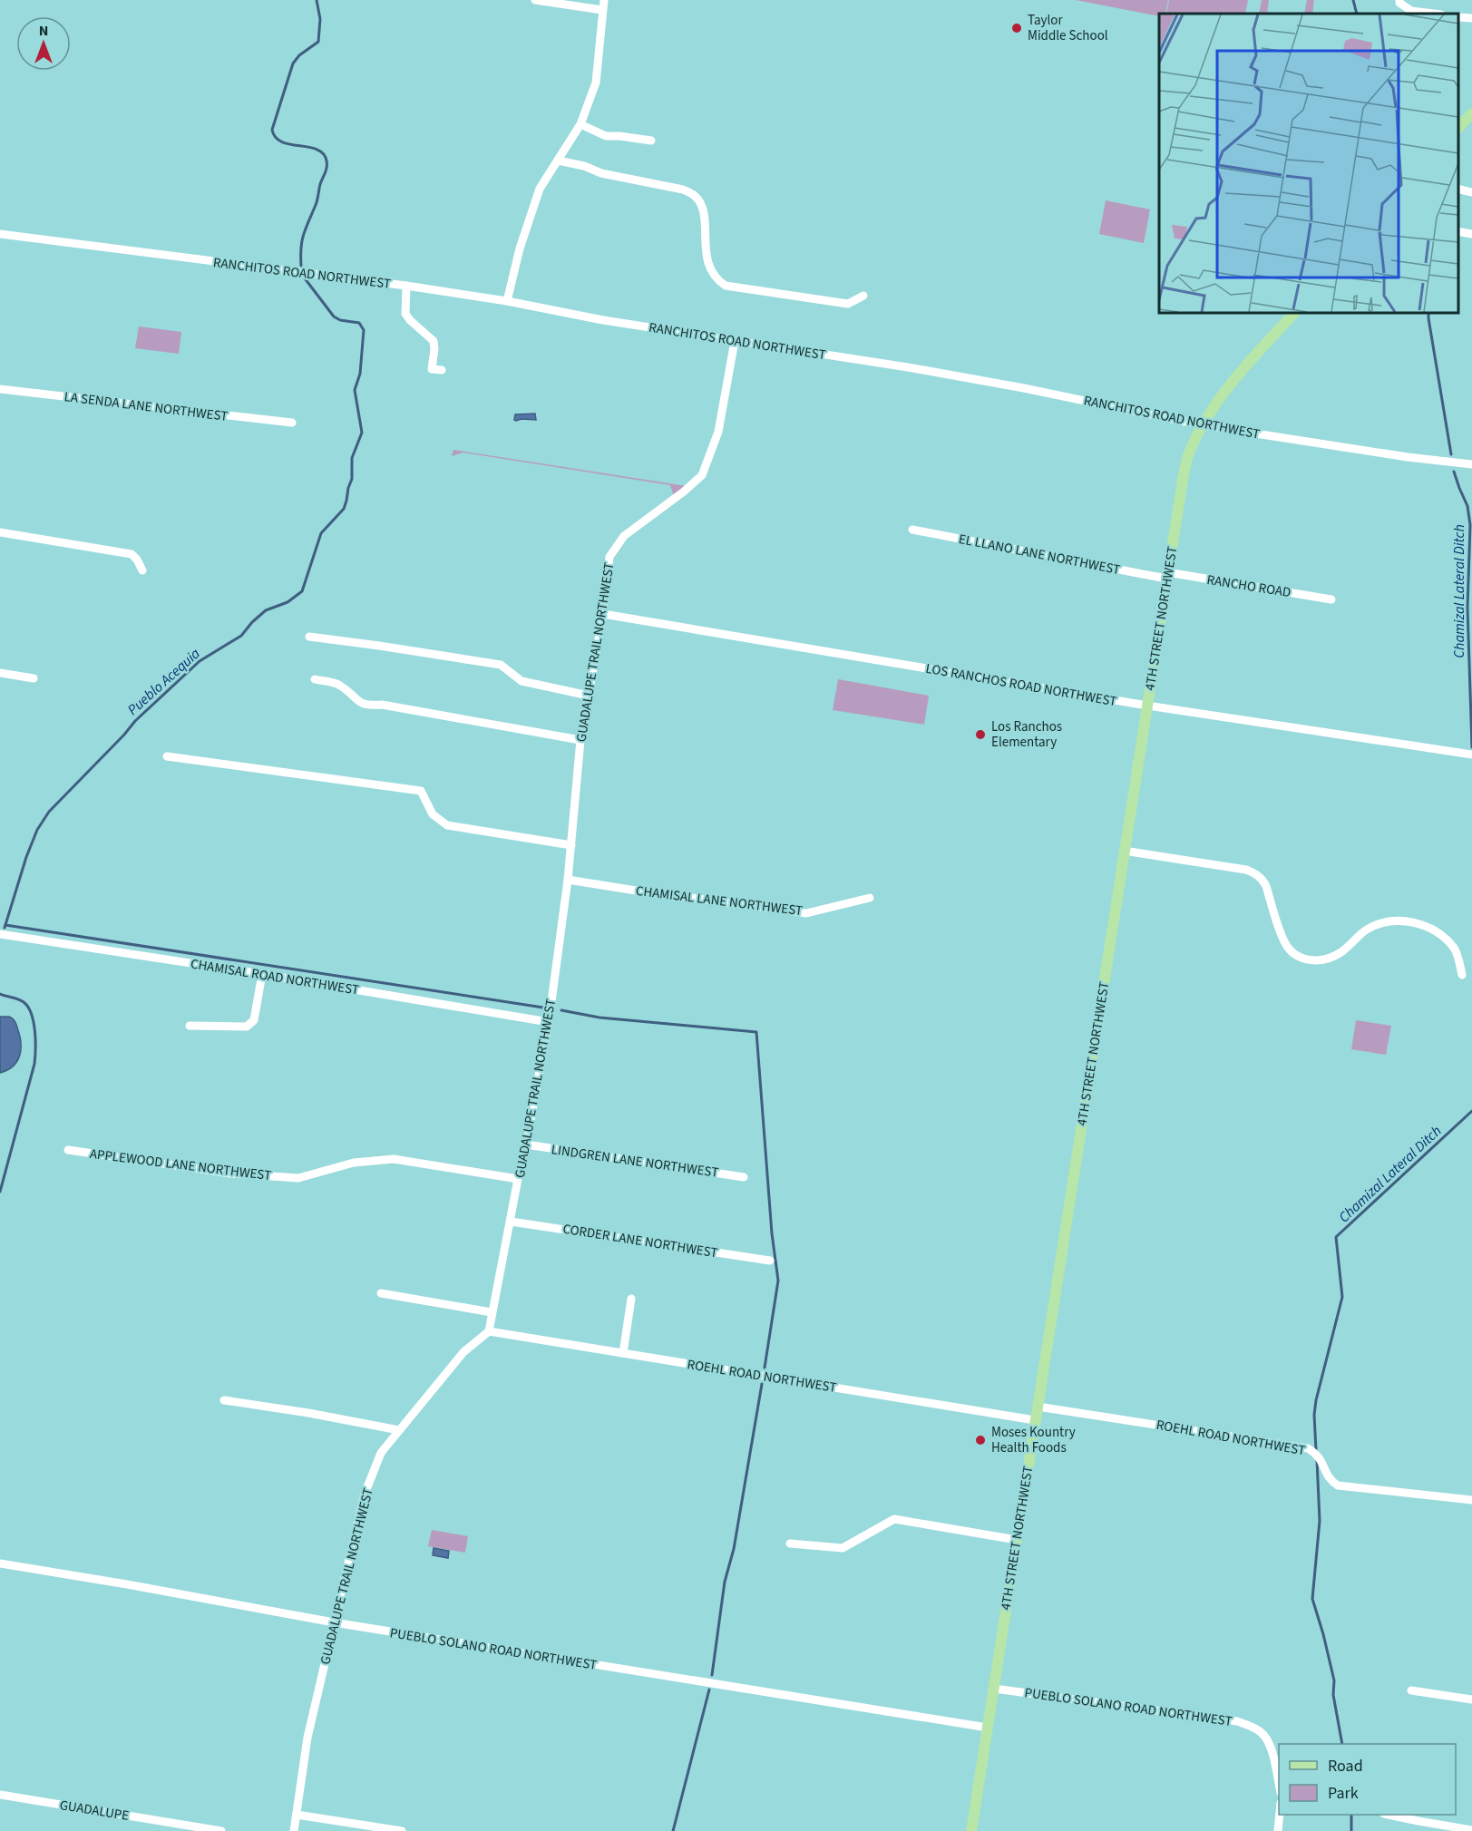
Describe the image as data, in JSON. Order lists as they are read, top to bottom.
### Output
{
  "streets": {
    "main road": ["4TH STREET NORTHWEST"],
    "street": [
      "RANCHITOS ROAD NORTHWEST",
      "LA SENDA LANE NORTHWEST",
      "EL LLANO LANE NORTHWEST",
      "RANCHO ROAD",
      "GUADALUPE TRAIL NORTHWEST",
      "LOS RANCHOS ROAD NORTHWEST",
      "CHAMISAL LANE NORTHWEST",
      "CHAMISAL ROAD NORTHWEST",
      "LINDGREN LANE NORTHWEST",
      "APPLEWOOD LANE NORTHWEST",
      "CORDER LANE NORTHWEST",
      "ROEHL ROAD NORTHWEST",
      "PUEBLO SOLANO ROAD NORTHWEST",
      "GUADALUPE"
    ]
  },
  "crossings": [
    ["RANCHITOS ROAD NORTHWEST", "4TH STREET NORTHWEST"],
    ["RANCHITOS ROAD NORTHWEST", "GUADALUPE TRAIL NORTHWEST"],
    ["EL LLANO LANE NORTHWEST", "RANCHO ROAD"],
    ["EL LLANO LANE NORTHWEST", "4TH STREET NORTHWEST"],
    ["RANCHO ROAD", "4TH STREET NORTHWEST"],
    ["4TH STREET NORTHWEST", "LOS RANCHOS ROAD NORTHWEST"],
    ["4TH STREET NORTHWEST", "ROEHL ROAD NORTHWEST"],
    ["4TH STREET NORTHWEST", "PUEBLO SOLANO ROAD NORTHWEST"],
    ["GUADALUPE TRAIL NORTHWEST", "LOS RANCHOS ROAD NORTHWEST"],
    ["GUADALUPE TRAIL NORTHWEST", "CHAMISAL LANE NORTHWEST"],
    ["GUADALUPE TRAIL NORTHWEST", "CHAMISAL ROAD NORTHWEST"],
    ["GUADALUPE TRAIL NORTHWEST", "LINDGREN LANE NORTHWEST"],
    ["GUADALUPE TRAIL NORTHWEST", "APPLEWOOD LANE NORTHWEST"],
    ["GUADALUPE TRAIL NORTHWEST", "CORDER LANE NORTHWEST"],
    ["GUADALUPE TRAIL NORTHWEST", "ROEHL ROAD NORTHWEST"],
    ["GUADALUPE TRAIL NORTHWEST", "PUEBLO SOLANO ROAD NORTHWEST"]
  ],
  "water": ["Chamizal Lateral Ditch", "Pueblo Acequia"],
  "places": ["Taylor Middle School", "Los Ranchos Elementary", "Moses Kountry Health Foods"],
  "legend": ["Road", "Park"],
  "north": "top"
}
